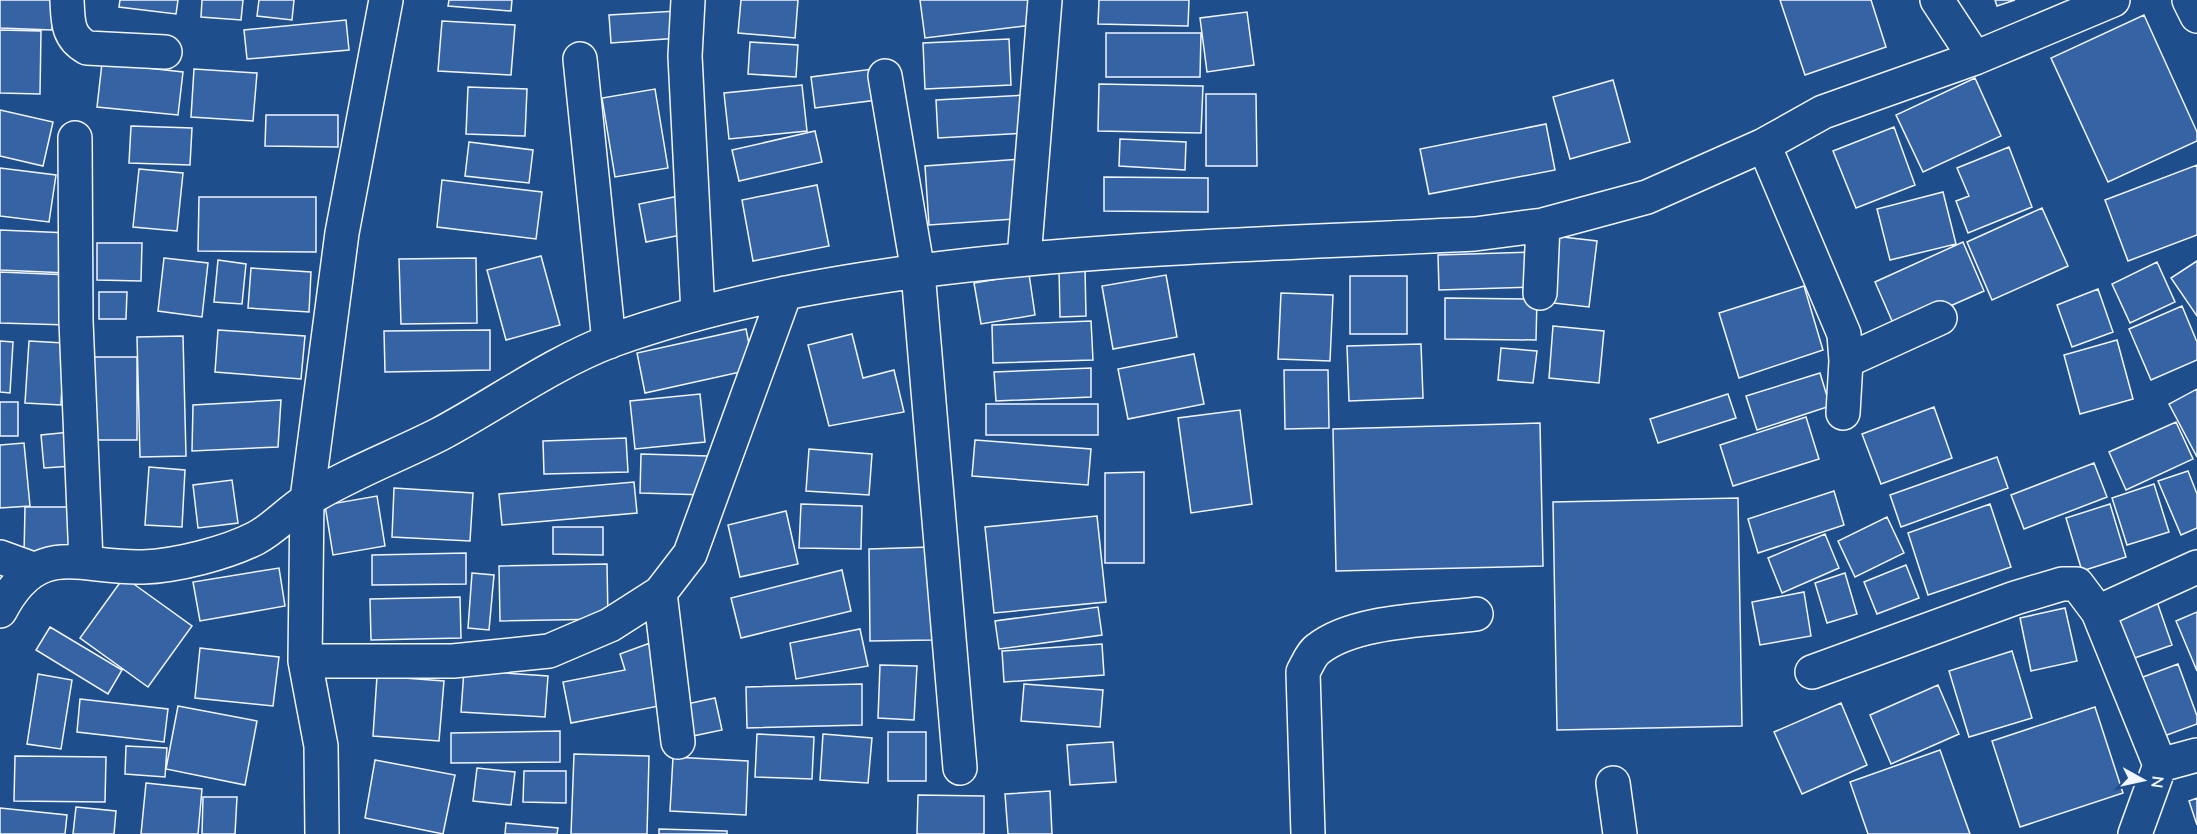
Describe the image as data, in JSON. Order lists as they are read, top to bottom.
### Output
{
  "north": "right"
}
